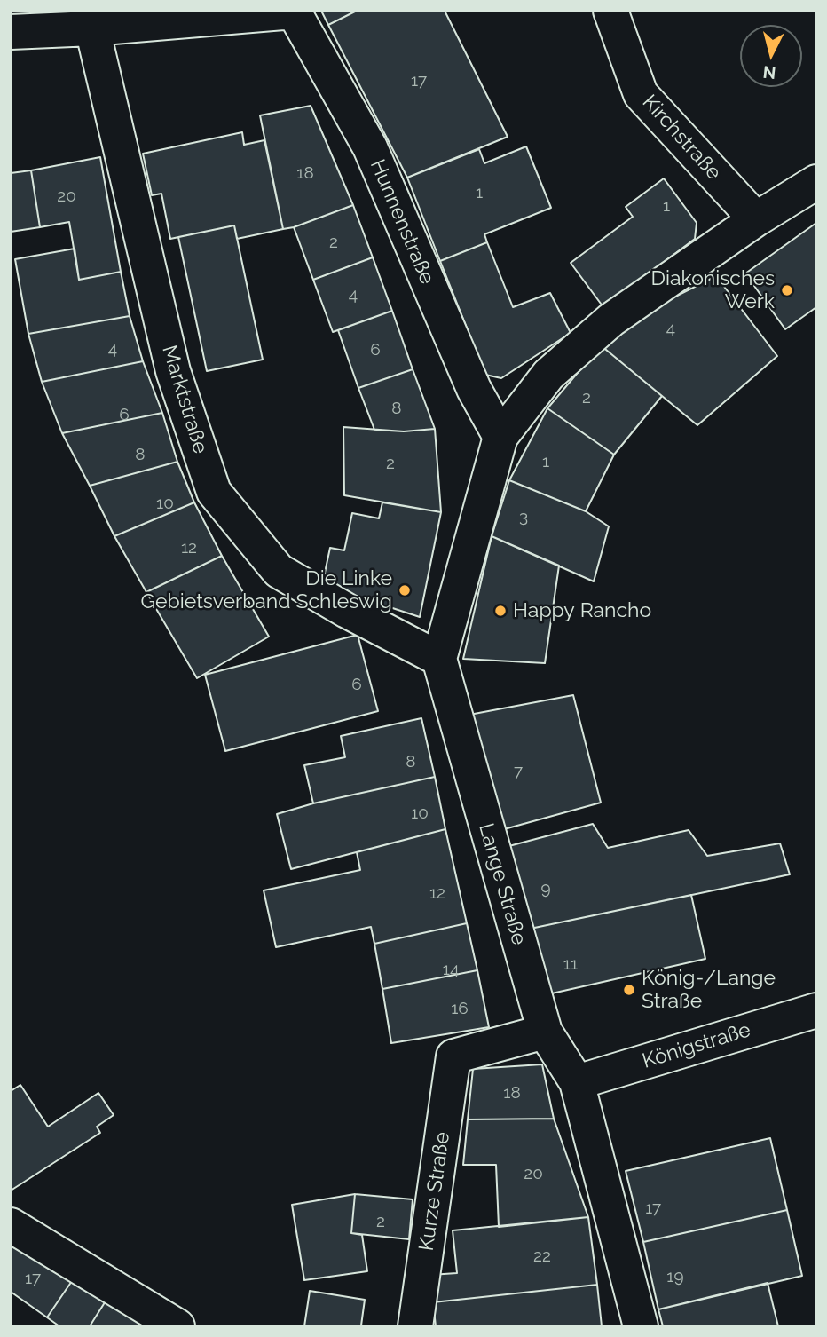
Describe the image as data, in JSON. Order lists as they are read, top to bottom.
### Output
{
  "streets": {
    "street": [
      "Kirchstraße",
      "Hunnenstraße",
      "Marktstraße",
      "Lange Straße",
      "Königstraße",
      "Kurze Straße"
    ]
  },
  "crossings": [
    ["Marktstraße", "Lange Straße"],
    ["Lange Straße", "Königstraße"],
    ["Lange Straße", "Kurze Straße"]
  ],
  "places": [
    "Diakonisches Werk",
    "Die Linke Gebietsverband Schleswig",
    "Happy Rancho",
    "König-/Lange Straße"
  ],
  "house_numbers": [
    "17",
    "18",
    "1",
    "20",
    "1",
    "2",
    "4",
    "4",
    "4",
    "6",
    "2",
    "8",
    "6",
    "8",
    "1",
    "2",
    "10",
    "3",
    "12",
    "6",
    "8",
    "7",
    "10",
    "9",
    "12",
    "11",
    "14",
    "16",
    "18",
    "20",
    "17",
    "2",
    "22",
    "19",
    "17"
  ],
  "north": "bottom"
}
